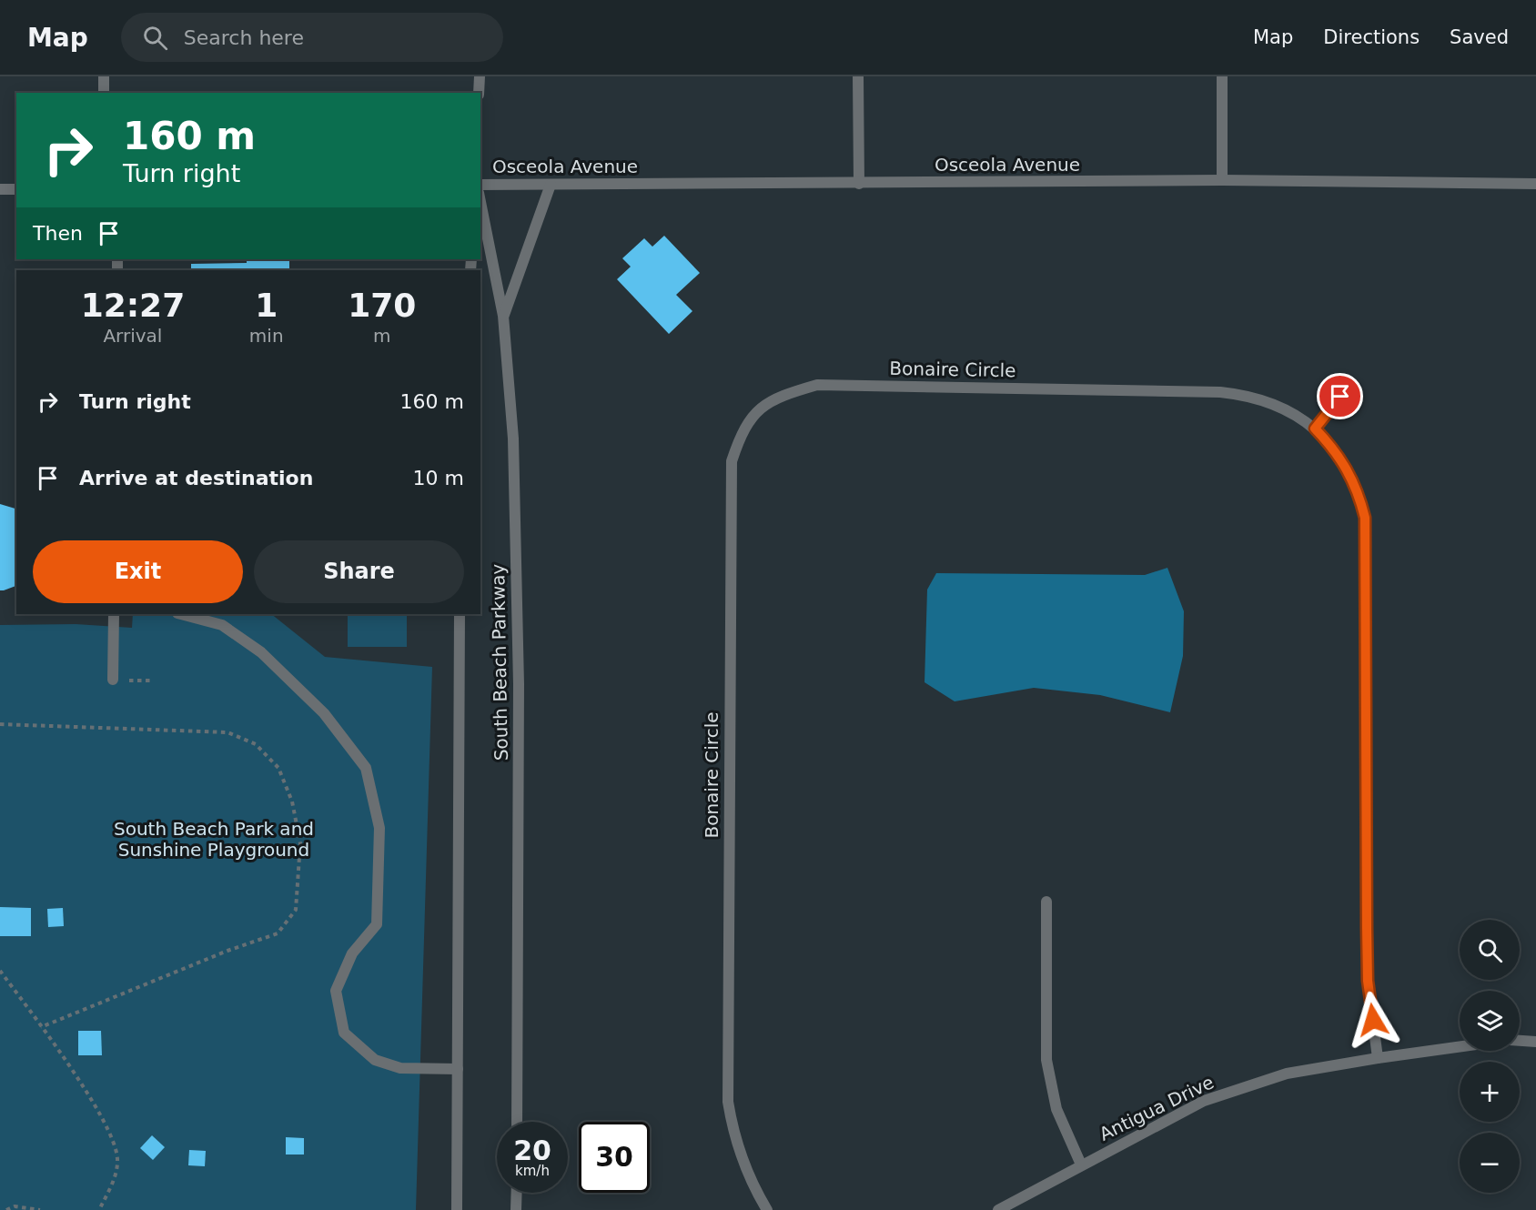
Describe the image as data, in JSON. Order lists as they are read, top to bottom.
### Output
{
  "streets": {
    "street": [
      "Osceola Avenue",
      "Bonaire Circle",
      "South Beach Parkway",
      "Antigua Drive"
    ]
  },
  "crossings": [
    ["Bonaire Circle", "Antigua Drive"]
  ],
  "parks": ["South Beach Park and Sunshine Playground"],
  "page": {
    "header": "Map",
    "search": "Search here",
    "nav": ["Map", "Directions", "Saved"],
    "turn": ["160 m", "Turn right"],
    "then": "Then",
    "eta": [
      "12:27",
      "Arrival",
      "1",
      "min",
      "170",
      "m"
    ],
    "list": [
      {
        "name": "Turn right",
        "value": "160 m"
      },
      {
        "name": "Arrive at destination",
        "value": "10 m"
      }
    ],
    "buttons": ["Exit", "Share"],
    "map_buttons": ["+", "−"],
    "speed": "20 km/h",
    "limit": "30"
  }
}
